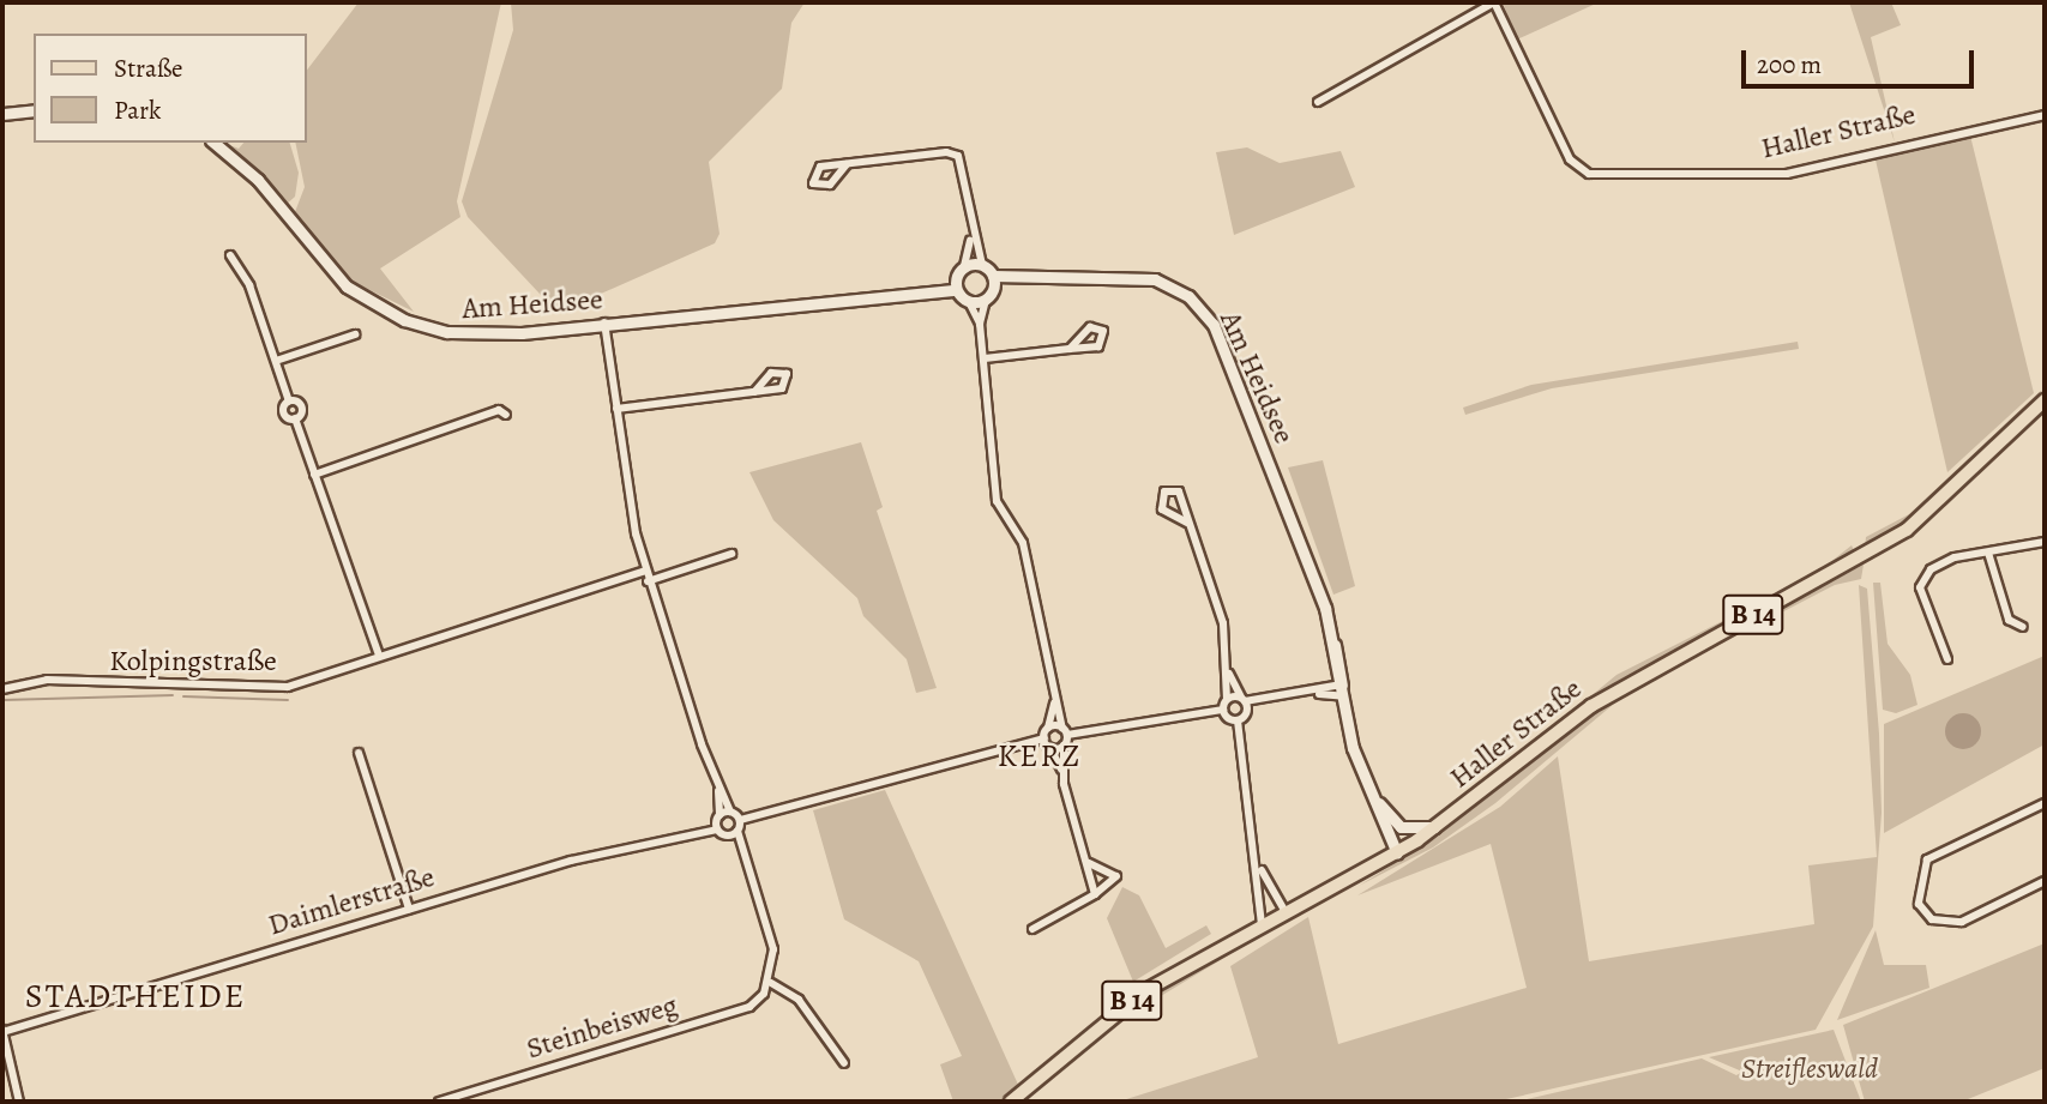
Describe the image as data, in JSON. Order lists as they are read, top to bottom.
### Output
{
  "streets": {
    "main road": ["Haller Straße", "Am Heidsee", "B 14"],
    "street": ["Kolpingstraße", "Daimlerstraße", "Steinbeisweg"]
  },
  "districts": ["KERZ", "STADTHEIDE"],
  "parks": ["Streifleswald"],
  "legend": ["Straße", "Park"],
  "scale_bar": "200 m"
}
